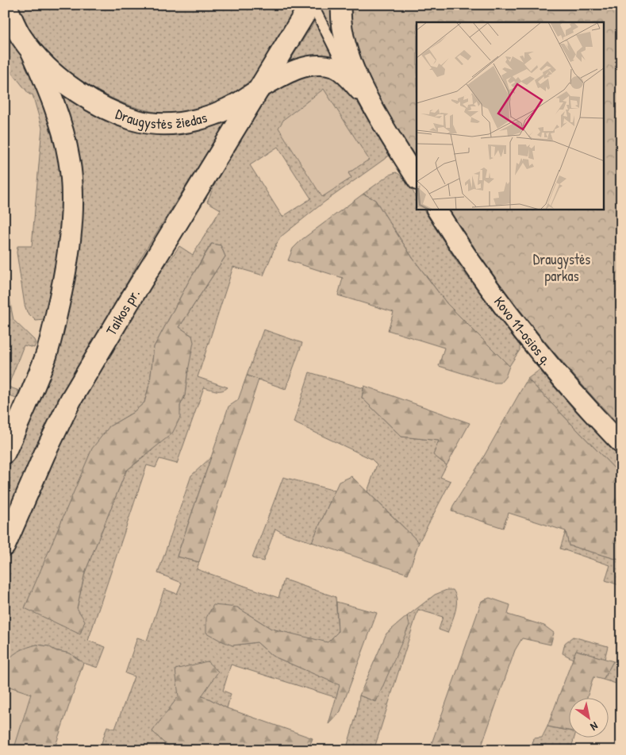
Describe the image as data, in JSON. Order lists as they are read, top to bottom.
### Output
{
  "streets": {
    "main road": ["Draugystės žiedas", "Taikos pr.", "Kovo 11-osios g."]
  },
  "crossings": [
    ["Draugystės žiedas", "Taikos pr."]
  ],
  "parks": ["Draugystės parkas"],
  "north": "bottom right"
}
